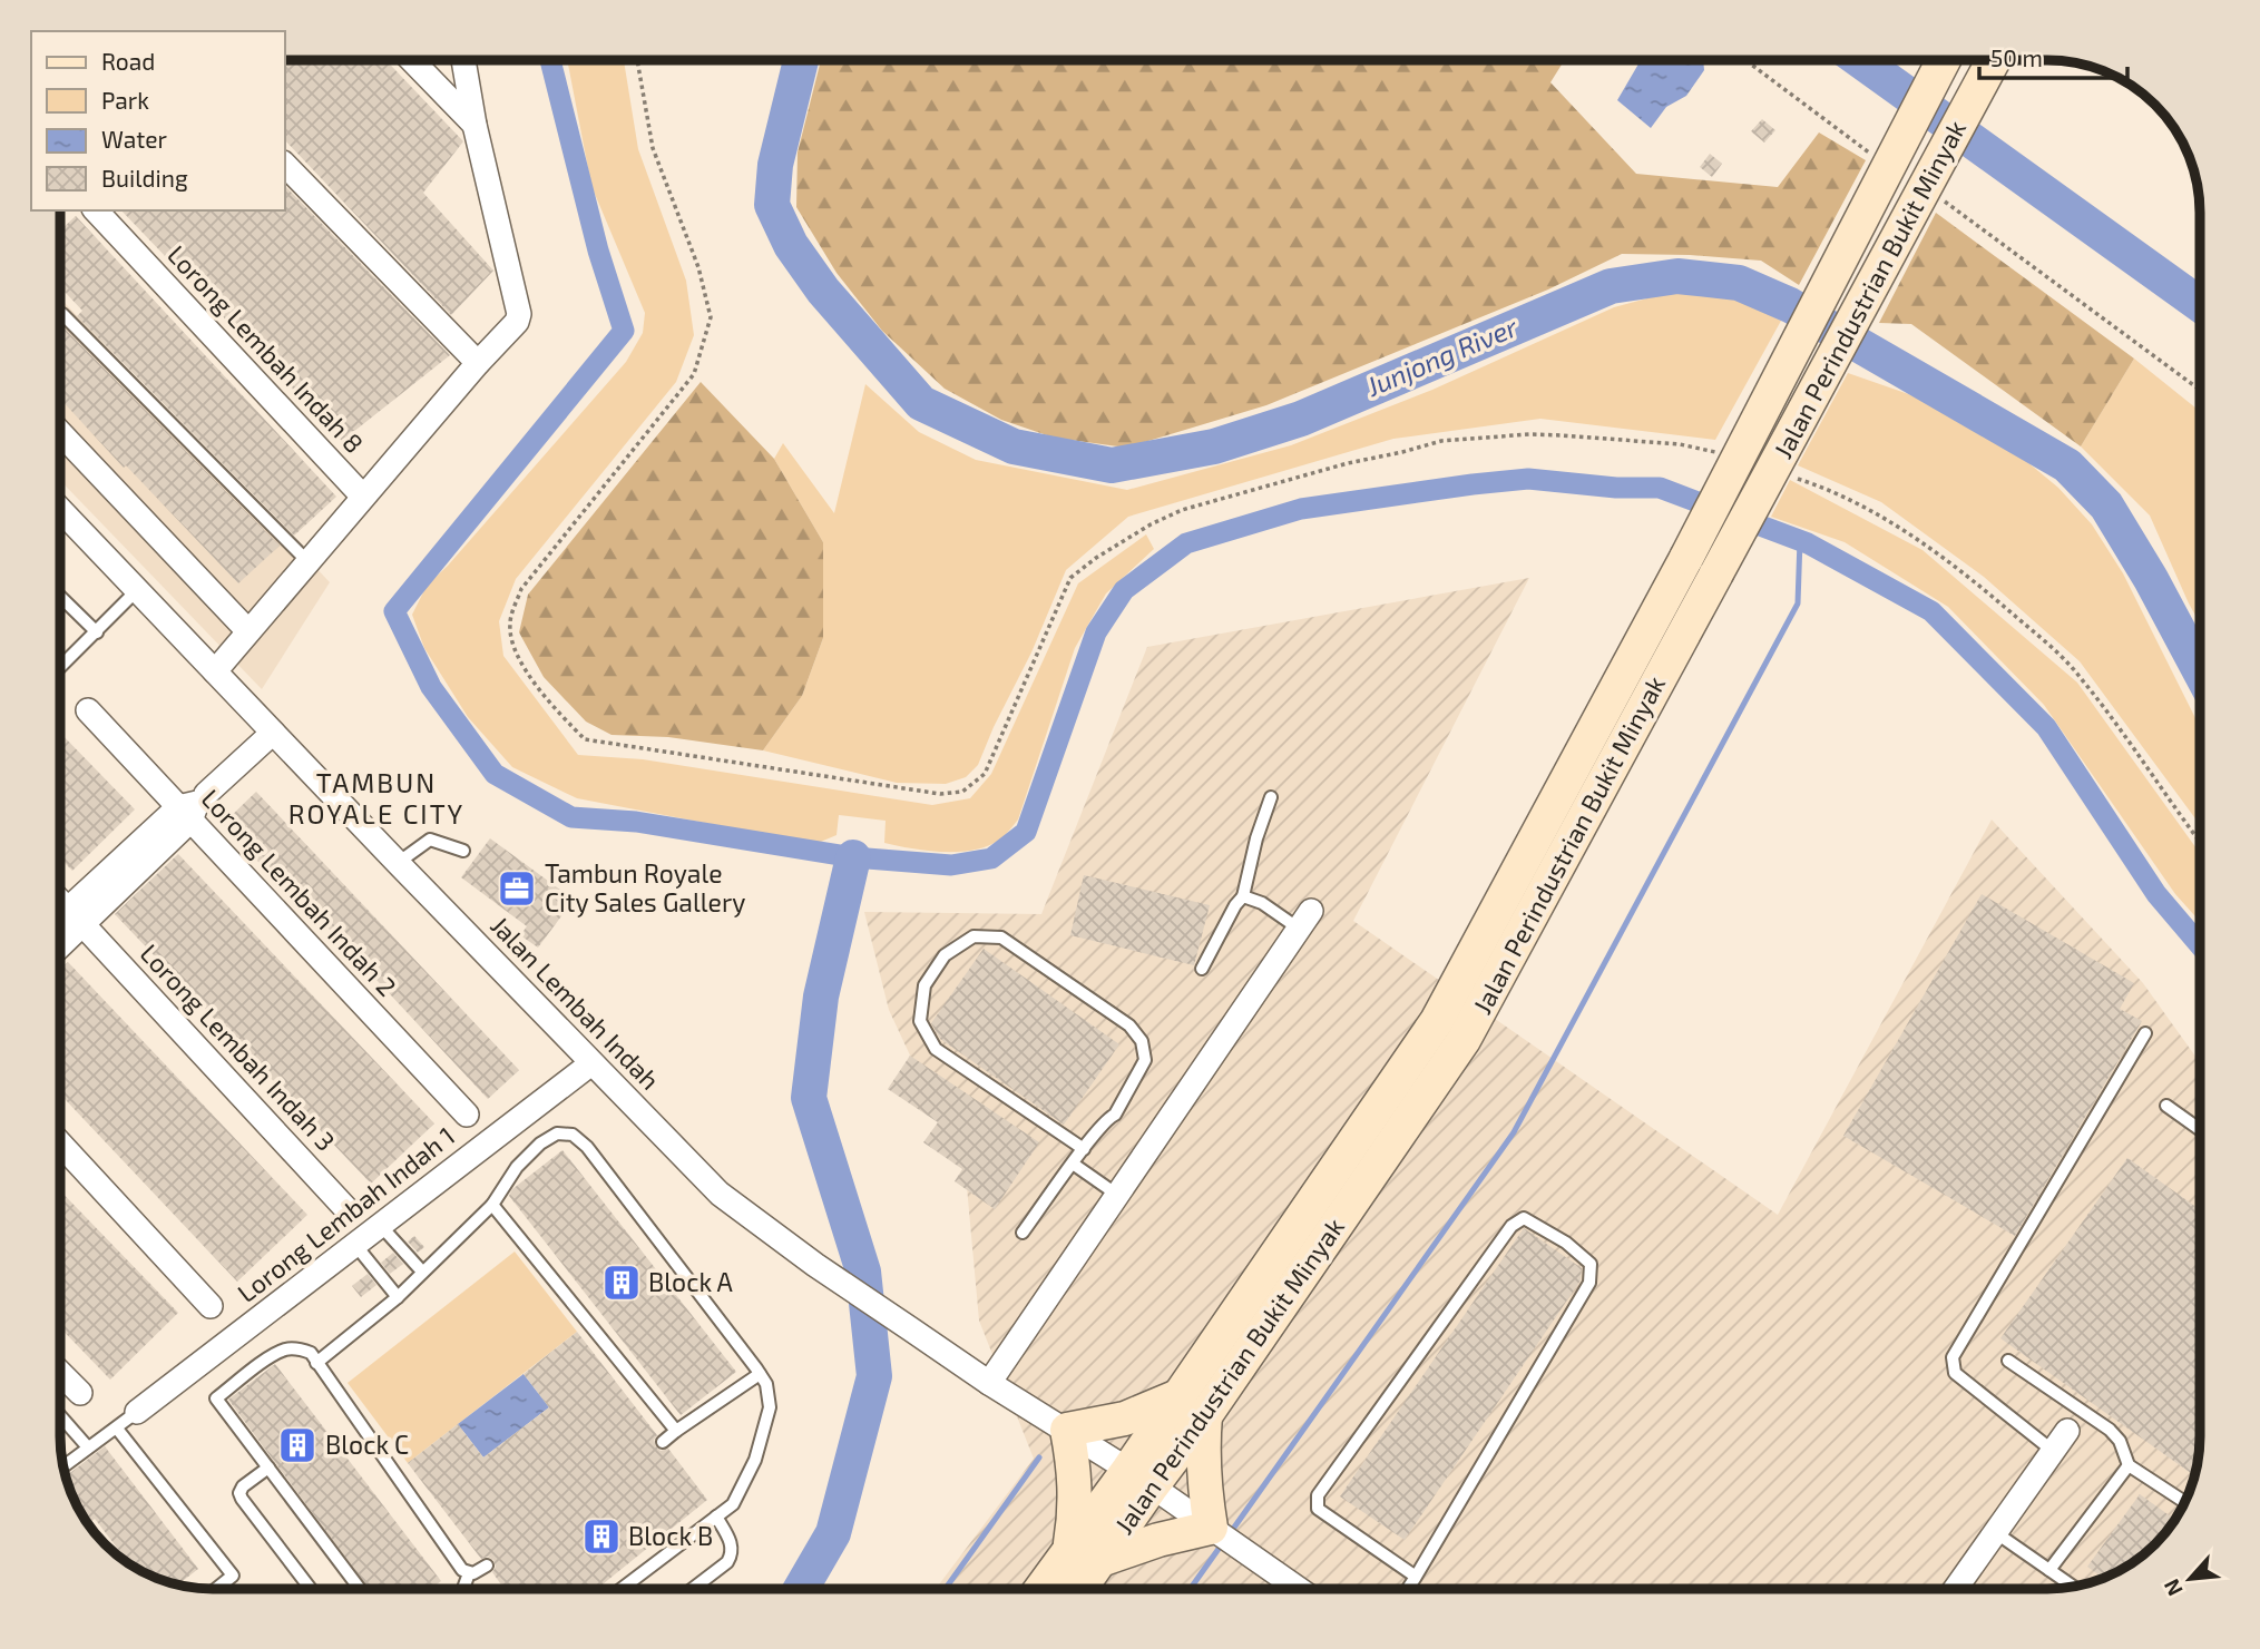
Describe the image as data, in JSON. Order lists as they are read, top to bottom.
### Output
{
  "streets": {
    "main road": ["Jalan Perindustrian Bukit Minyak"],
    "street": [
      "Lorong Lembah Indah 8",
      "Lorong Lembah Indah 2",
      "Jalan Lembah Indah",
      "Lorong Lembah Indah 3",
      "Lorong Lembah Indah 1"
    ]
  },
  "crossings": [
    ["Jalan Perindustrian Bukit Minyak", "Jalan Lembah Indah"],
    ["Jalan Lembah Indah", "Lorong Lembah Indah 1"]
  ],
  "districts": ["TAMBUN ROYALE CITY"],
  "water": ["Junjong River"],
  "places": {
    "office": ["Tambun Royale City Sales Gallery"],
    "building": ["Block A", "Block C", "Block B"]
  },
  "legend": [
    "Road",
    "Park",
    "Water",
    "Building"
  ],
  "scale_bar": "50 m",
  "north": "bottom left"
}
